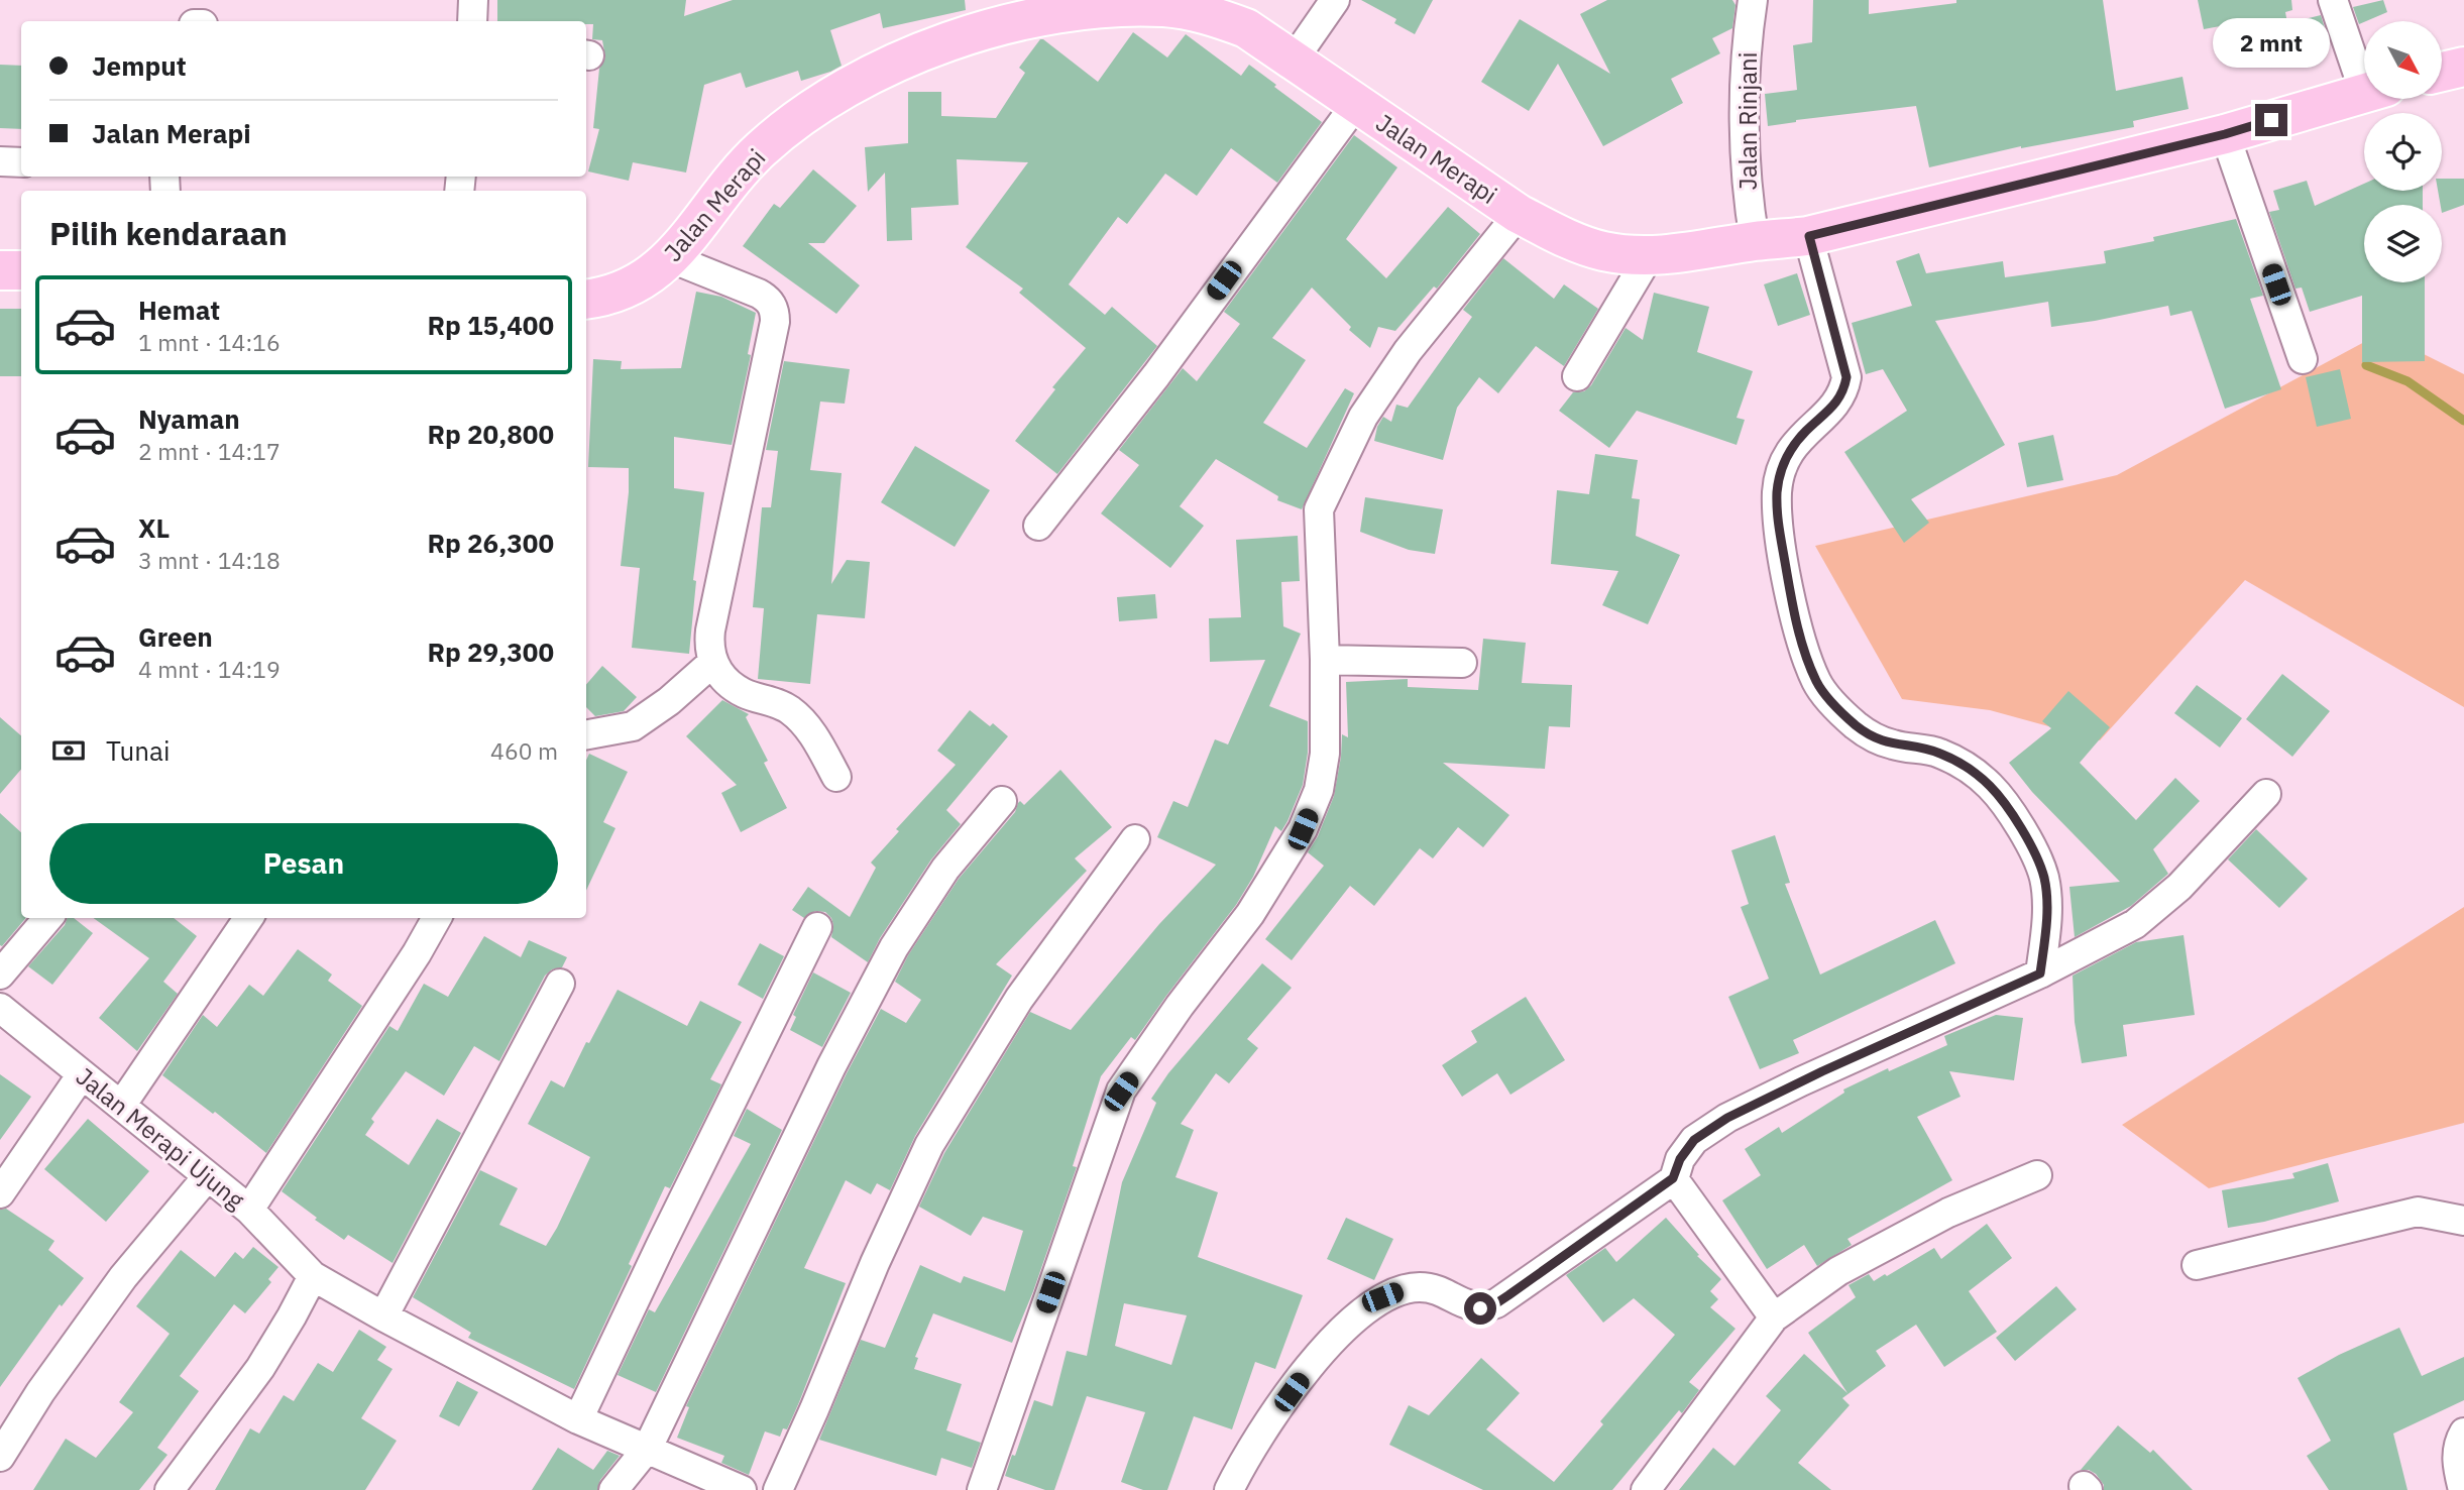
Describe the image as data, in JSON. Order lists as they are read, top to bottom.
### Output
{
  "streets": {
    "main road": ["Jalan Merapi"],
    "street": ["Jalan Rinjani", "Jalan Merapi Ujung"]
  },
  "crossings": [
    ["Jalan Rinjani", "Jalan Merapi"]
  ],
  "north": "bottom right",
  "page": {
    "bubble": "2 mnt",
    "banner": ["Jemput", "Jalan Merapi"],
    "heading": "Pilih kendaraan",
    "list": [
      {
        "name": "Hemat",
        "note": "1 mnt · 14:16",
        "value": "Rp 15,400"
      },
      {
        "name": "Nyaman",
        "note": "2 mnt · 14:17",
        "value": "Rp 20,800"
      },
      {
        "name": "XL",
        "note": "3 mnt · 14:18",
        "value": "Rp 26,300"
      },
      {
        "name": "Green",
        "note": "4 mnt · 14:19",
        "value": "Rp 29,300"
      }
    ],
    "pay": ["Tunai", "460 m"],
    "buttons": "Pesan"
  }
}
